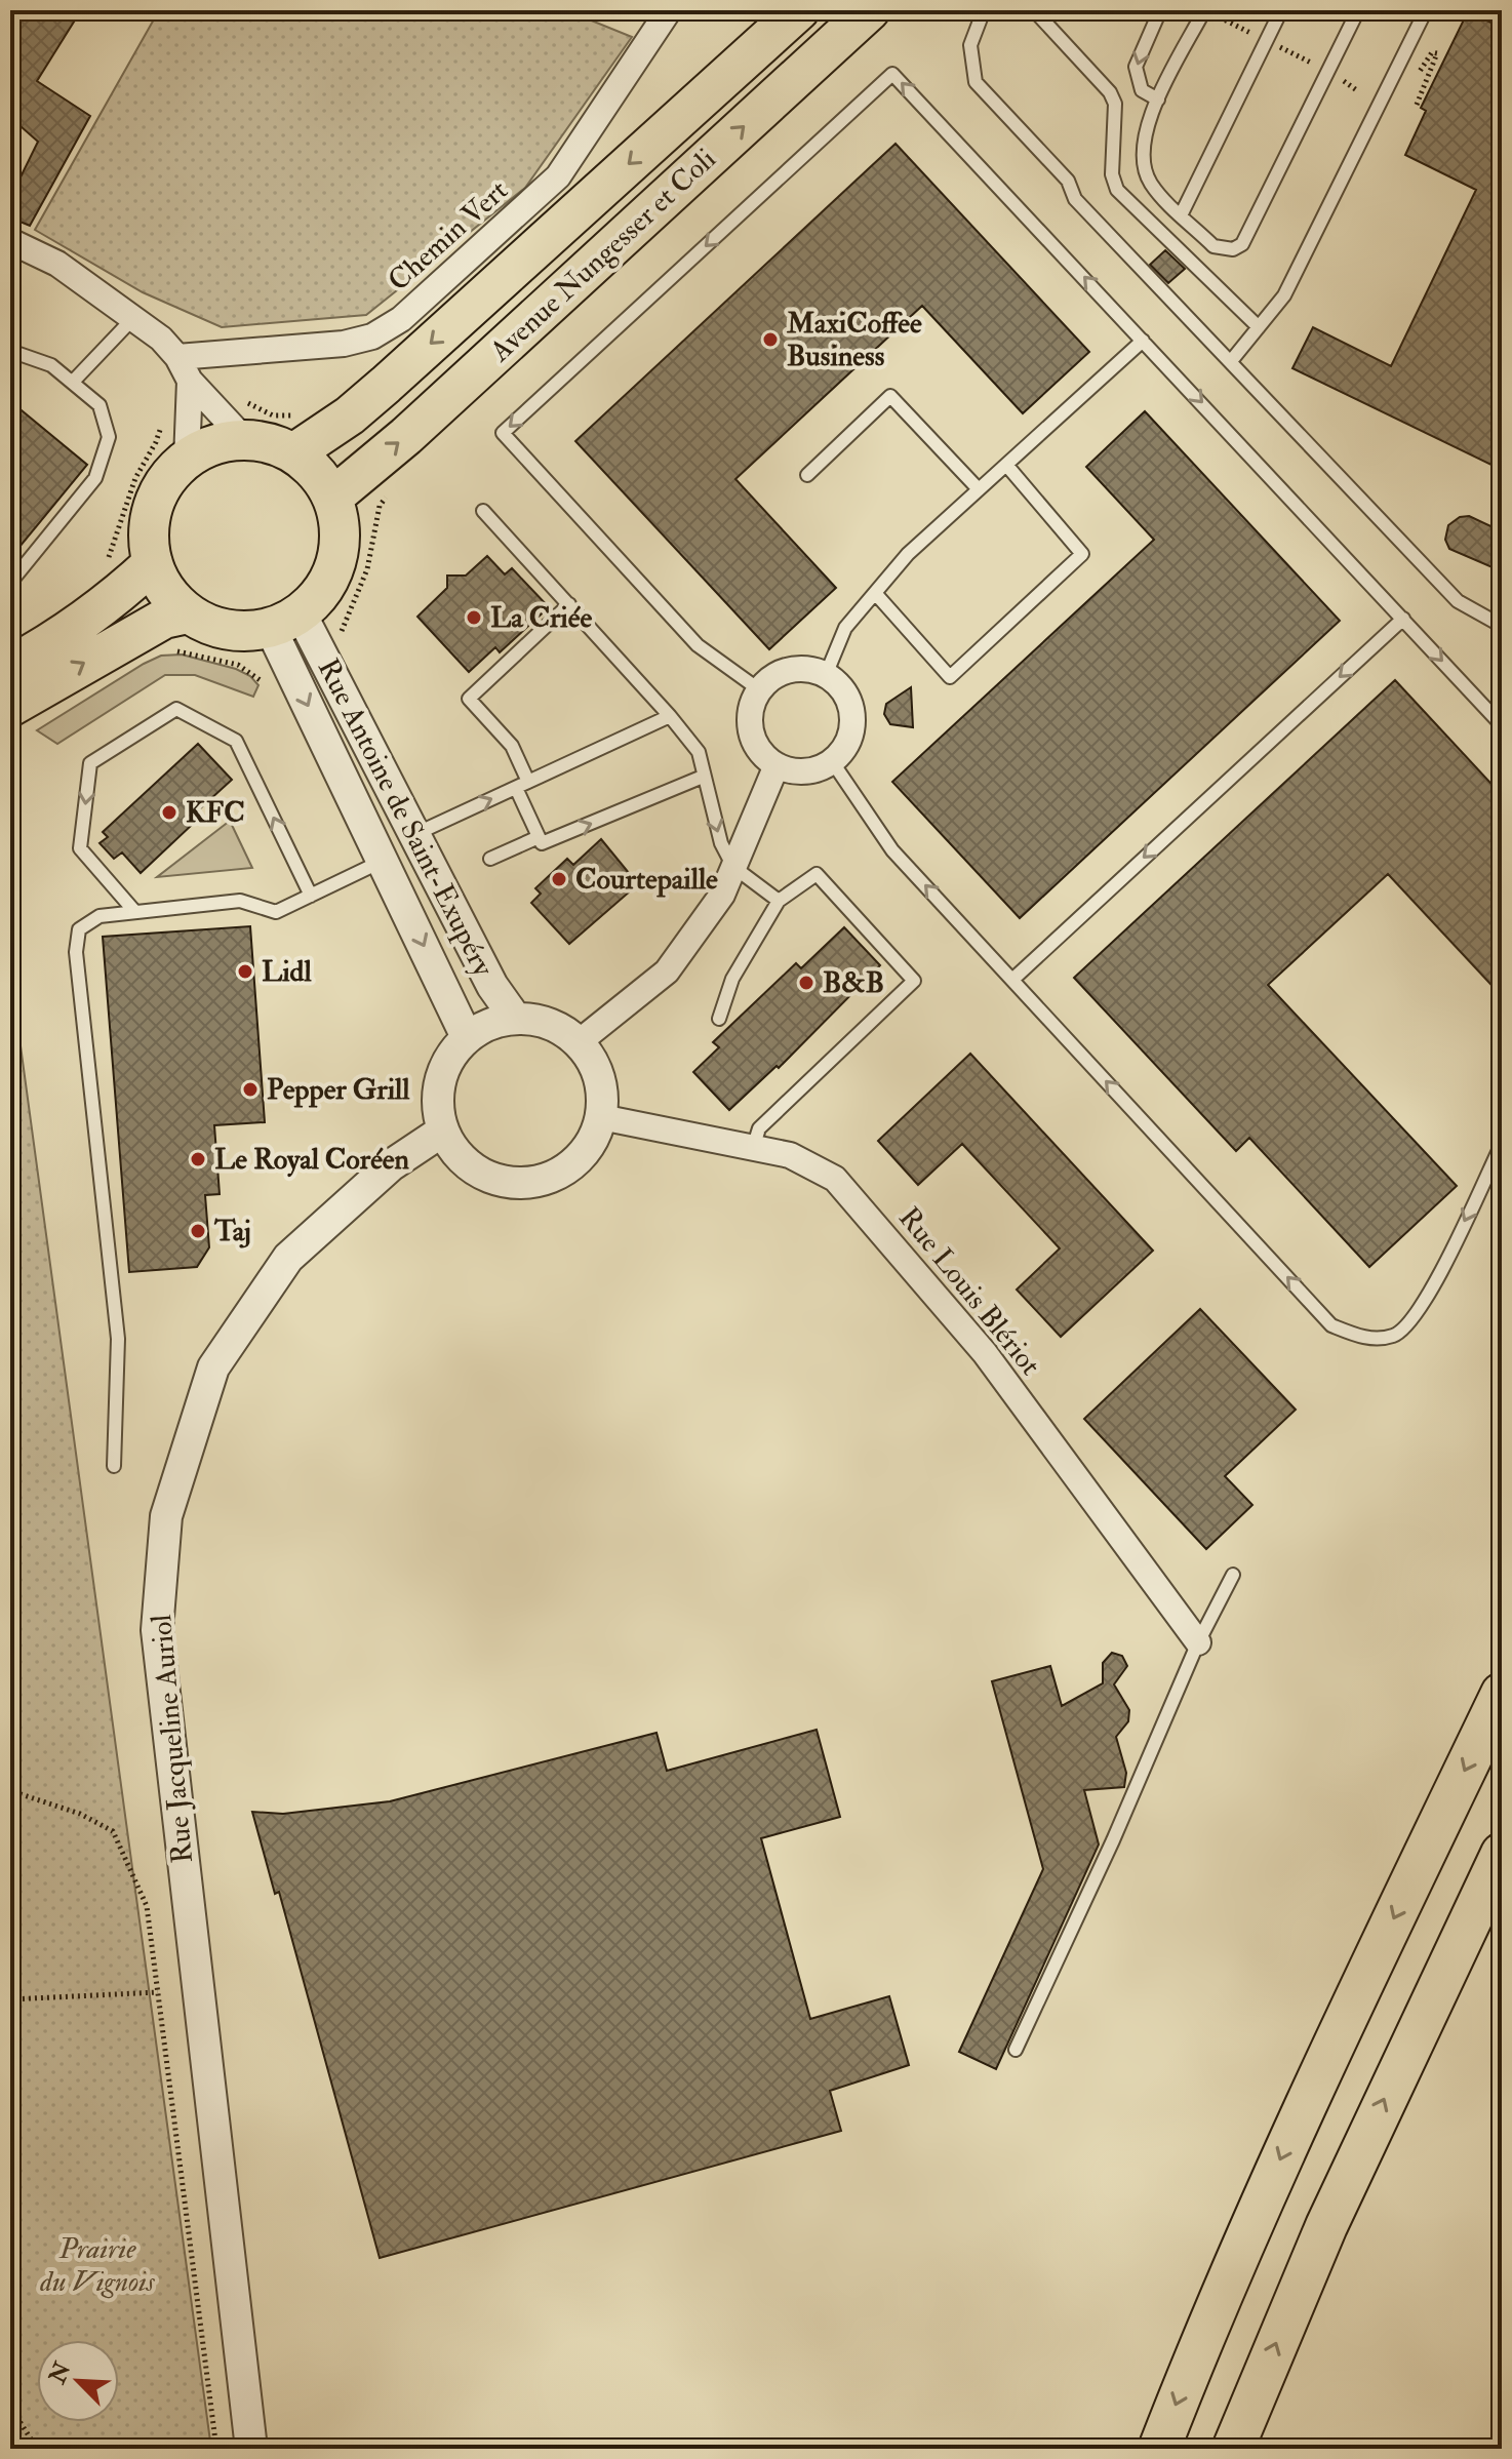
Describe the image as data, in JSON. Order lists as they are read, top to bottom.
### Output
{
  "streets": {
    "main road": ["Avenue Nungesser et Coli"],
    "street": [
      "Chemin Vert",
      "Rue Antoine de Saint-Exupéry",
      "Rue Louis Blériot",
      "Rue Jacqueline Auriol"
    ]
  },
  "crossings": [
    ["Avenue Nungesser et Coli", "Rue Antoine de Saint-Exupéry"],
    ["Rue Antoine de Saint-Exupéry", "Rue Louis Blériot"],
    ["Rue Antoine de Saint-Exupéry", "Rue Jacqueline Auriol"],
    ["Rue Louis Blériot", "Rue Jacqueline Auriol"]
  ],
  "parks": ["Prairie du Vignois"],
  "places": [
    "MaxiCoffee Business",
    "La Criée",
    "KFC",
    "Courtepaille",
    "Lidl",
    "B&B",
    "Pepper Grill",
    "Le Royal Coréen",
    "Taj"
  ],
  "north": "top left"
}
